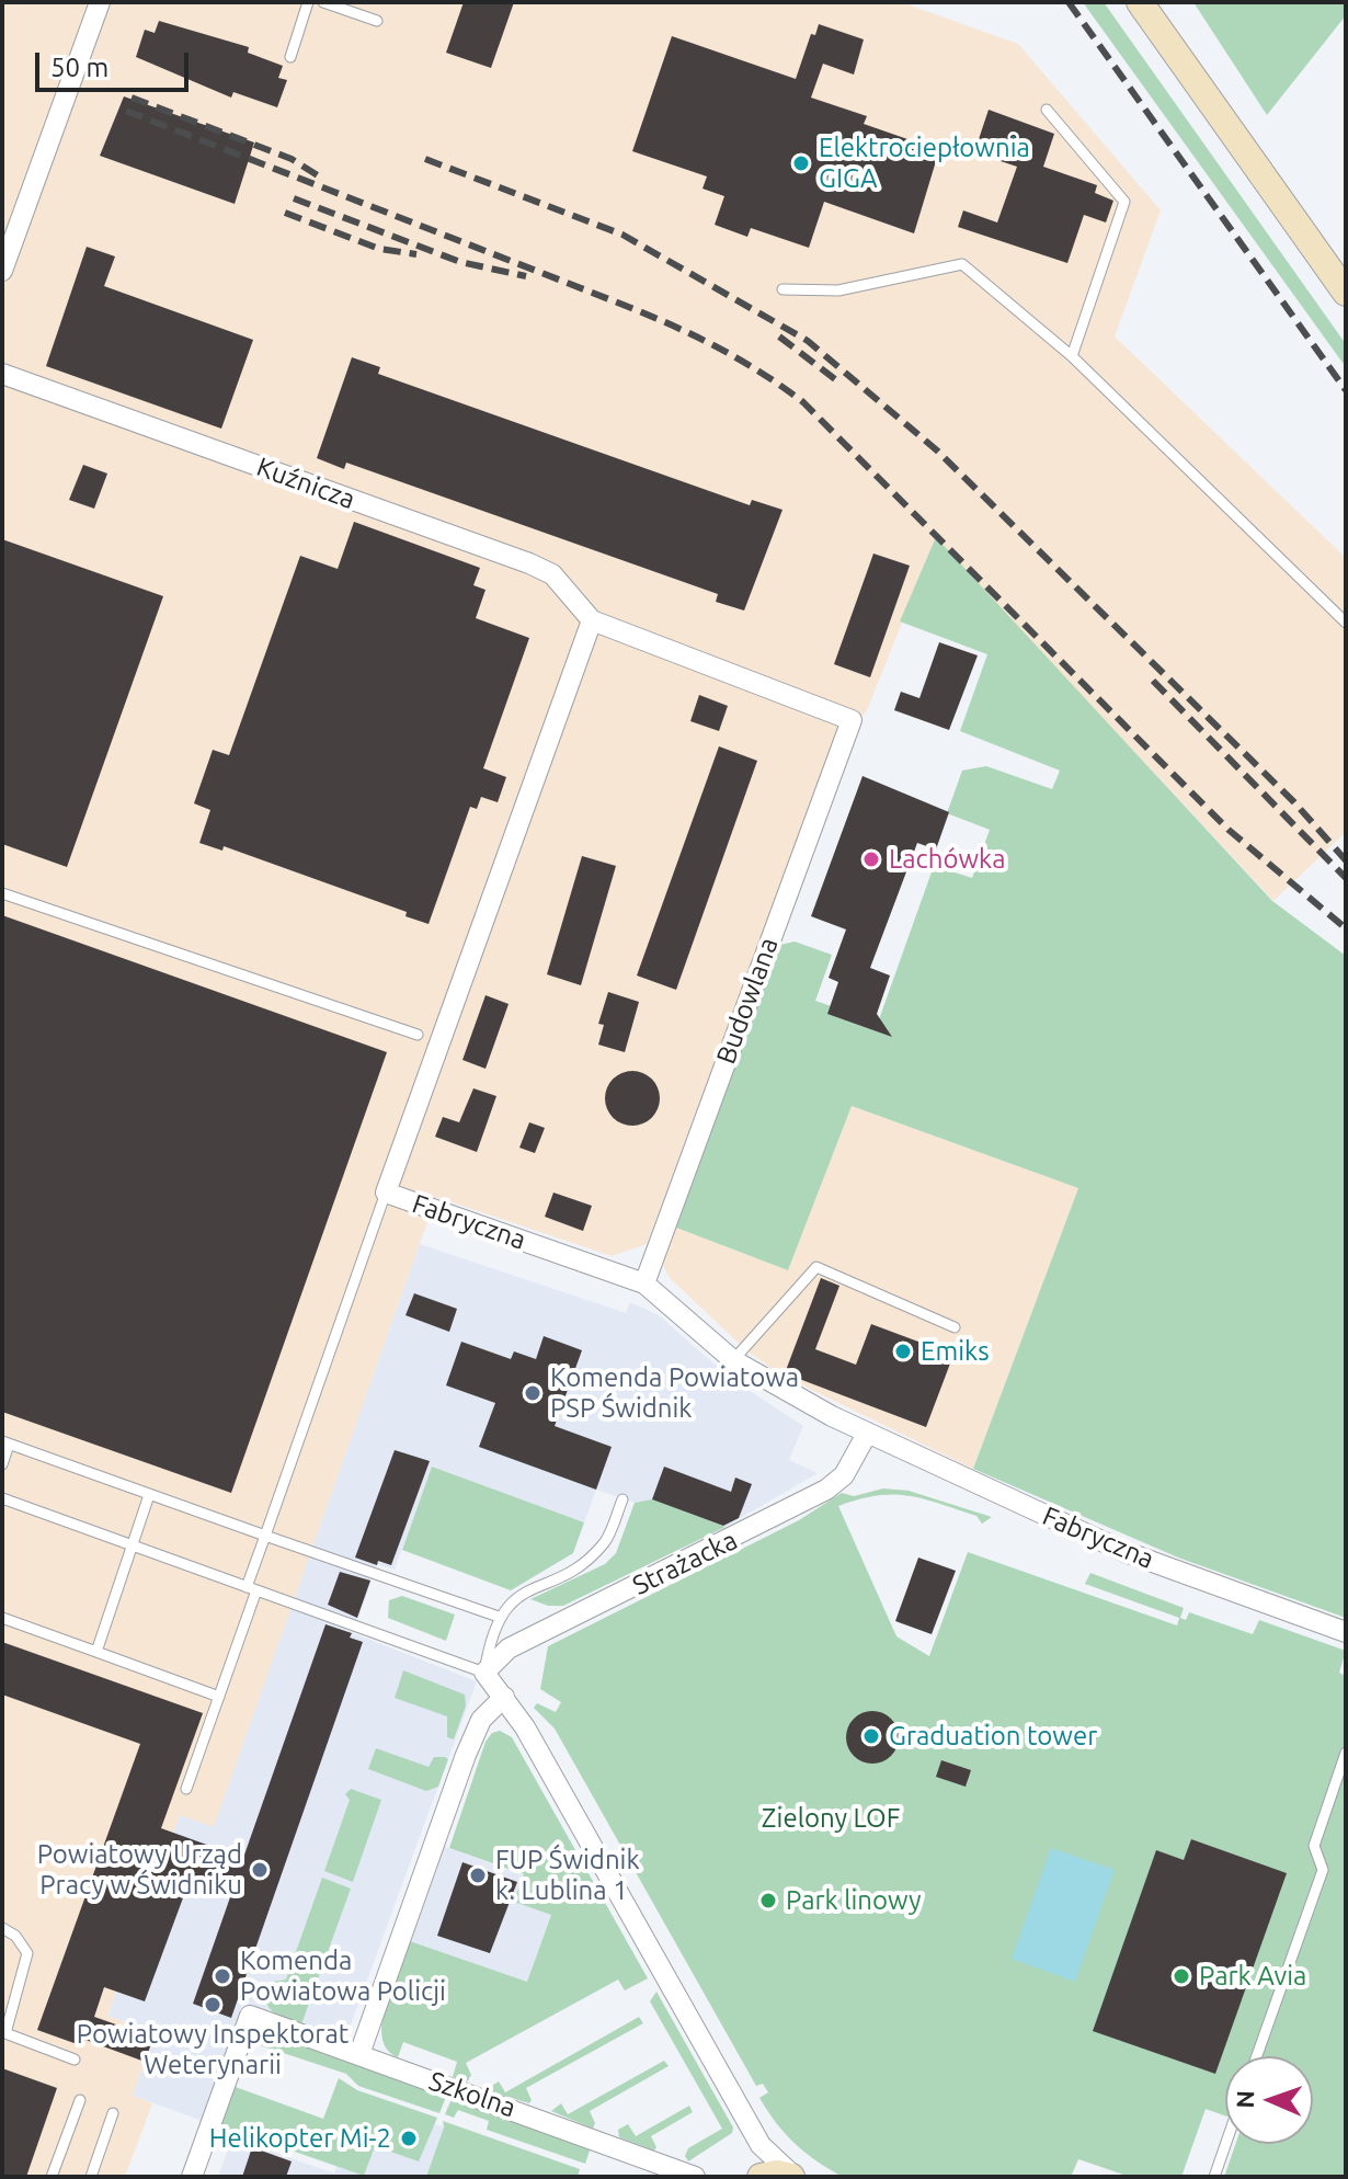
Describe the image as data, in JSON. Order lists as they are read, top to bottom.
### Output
{
  "streets": {
    "street": [
      "Kuźnicza",
      "Budowlana",
      "Fabryczna",
      "Strażacka",
      "Szkolna"
    ]
  },
  "crossings": [
    ["Kuźnicza", "Budowlana"],
    ["Kuźnicza", "Fabryczna"],
    ["Budowlana", "Fabryczna"],
    ["Fabryczna", "Strażacka"]
  ],
  "parks": ["Zielony LOF"],
  "places": [
    "Elektrociepłownia GIGA",
    "Lachówka",
    "Emiks",
    "Komenda Powiatowa PSP Świdnik",
    "Graduation tower",
    "Powiatowy Urząd Pracy w Świdniku",
    "FUP Świdnik k. Lublina 1",
    "Park linowy",
    "Komenda Powiatowa Policji",
    "Park Avia",
    "Powiatowy Inspektorat Weterynarii",
    "Helikopter Mi-2"
  ],
  "scale_bar": "50 m",
  "north": "left"
}
